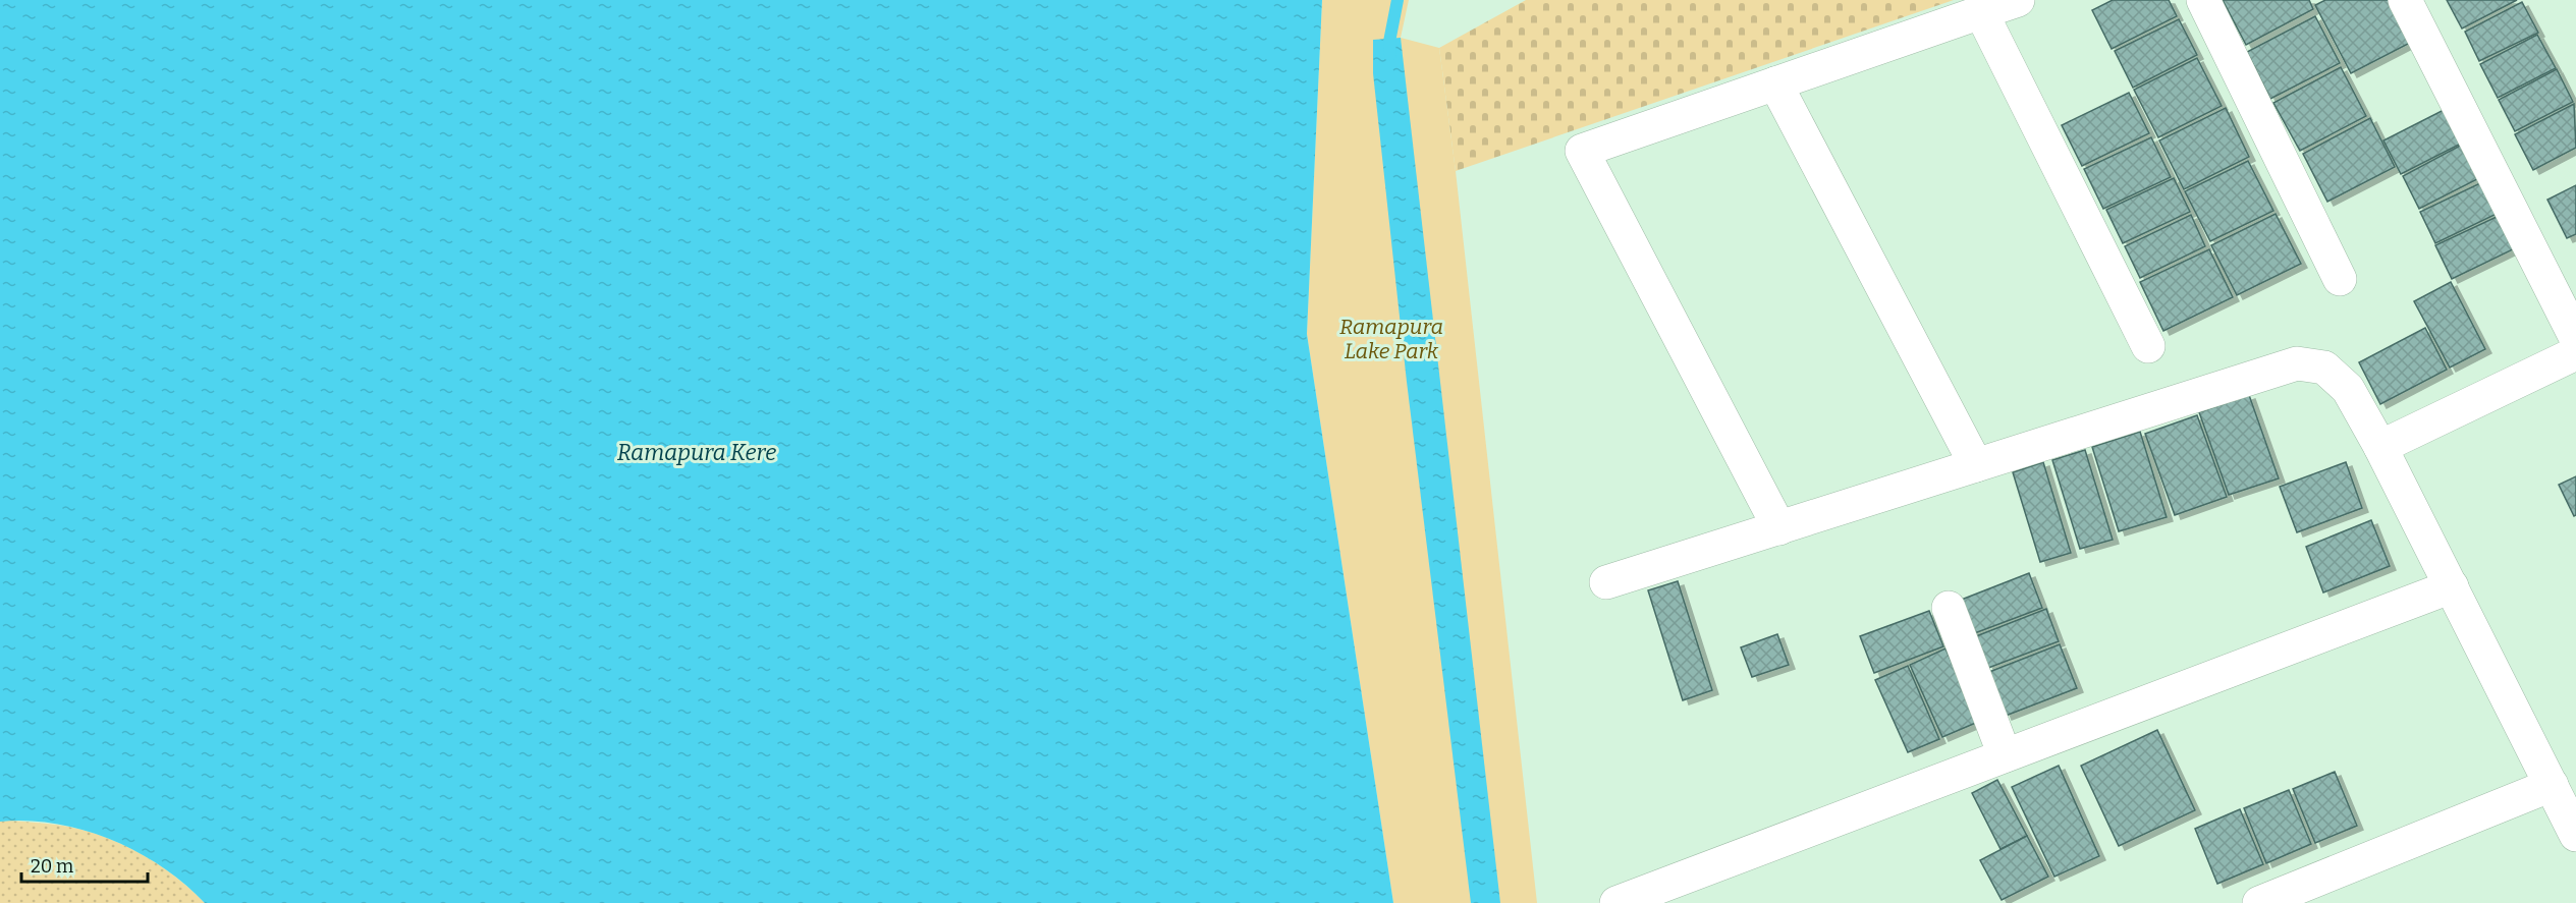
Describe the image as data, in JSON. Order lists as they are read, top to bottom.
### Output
{
  "water": ["Ramapura Kere"],
  "parks": ["Ramapura Lake Park"],
  "scale_bar": "20 m"
}
